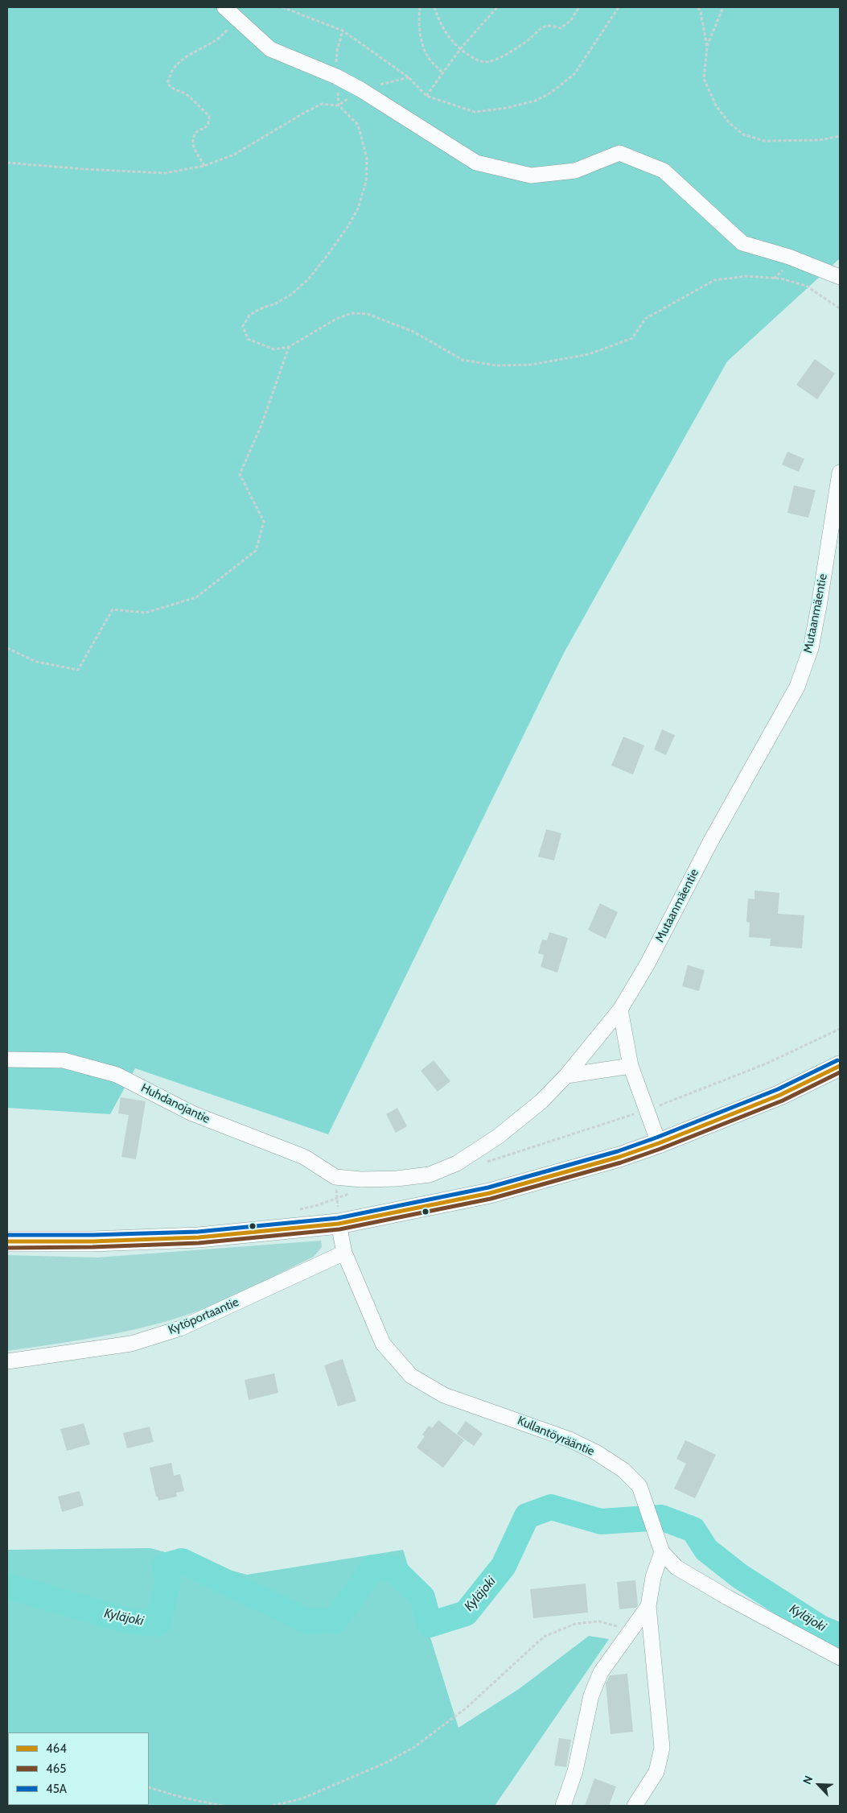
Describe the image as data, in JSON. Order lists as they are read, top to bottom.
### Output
{
  "streets": {
    "street": [
      "Mutaanmäentie",
      "Huhdanojantie",
      "Kytöportaantie",
      "Kullantöyrääntie"
    ]
  },
  "crossings": [
    ["Mutaanmäentie", "Huhdanojantie"],
    ["Kytöportaantie", "Kullantöyrääntie"]
  ],
  "water": ["Kyläjoki"],
  "lines": ["transit line 45A", "transit line 464", "transit line 465"],
  "legend": ["464", "465", "45A"],
  "north": "top left"
}
